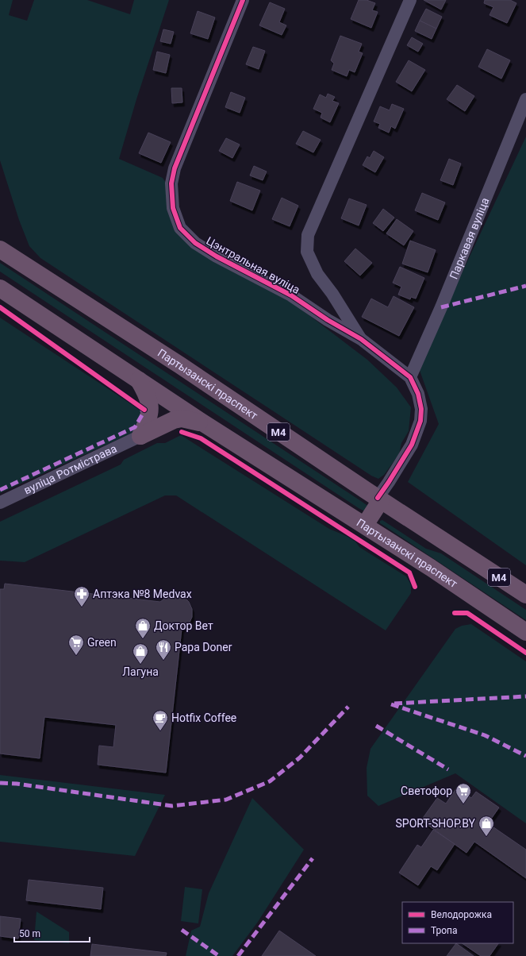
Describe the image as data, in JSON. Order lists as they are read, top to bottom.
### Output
{
  "streets": {
    "highway": ["Партызанскі праспект", "М4"],
    "street": ["Паркавая вуліца", "Цэнтральная вуліца", "вуліца Ротмістрава"]
  },
  "crossings": [
    ["Паркавая вуліца", "Цэнтральная вуліца"]
  ],
  "places": {
    "pharmacy": ["Аптэка №8 Medvax"],
    "shop": ["Доктор Вет", "Лагуна", "SPORT-SHOP.BY"],
    "supermarket": ["Green", "Светофор"],
    "restaurant": ["Papa Doner"],
    "cafe": ["Hotfix Coffee"]
  },
  "legend": ["Велодорожка", "Тропа"],
  "scale_bar": "50 m"
}
